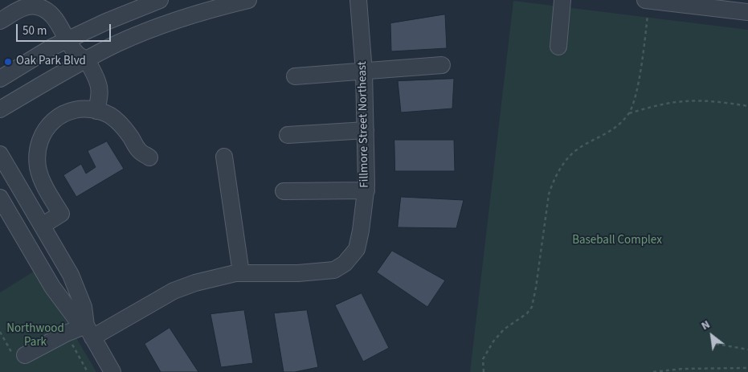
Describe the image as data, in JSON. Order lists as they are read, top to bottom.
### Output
{
  "streets": {
    "street": ["Fillmore Street Northeast"]
  },
  "parks": ["Baseball Complex", "Northwood Park"],
  "places": ["Oak Park Blvd"],
  "scale_bar": "50 m",
  "north": "top left"
}
